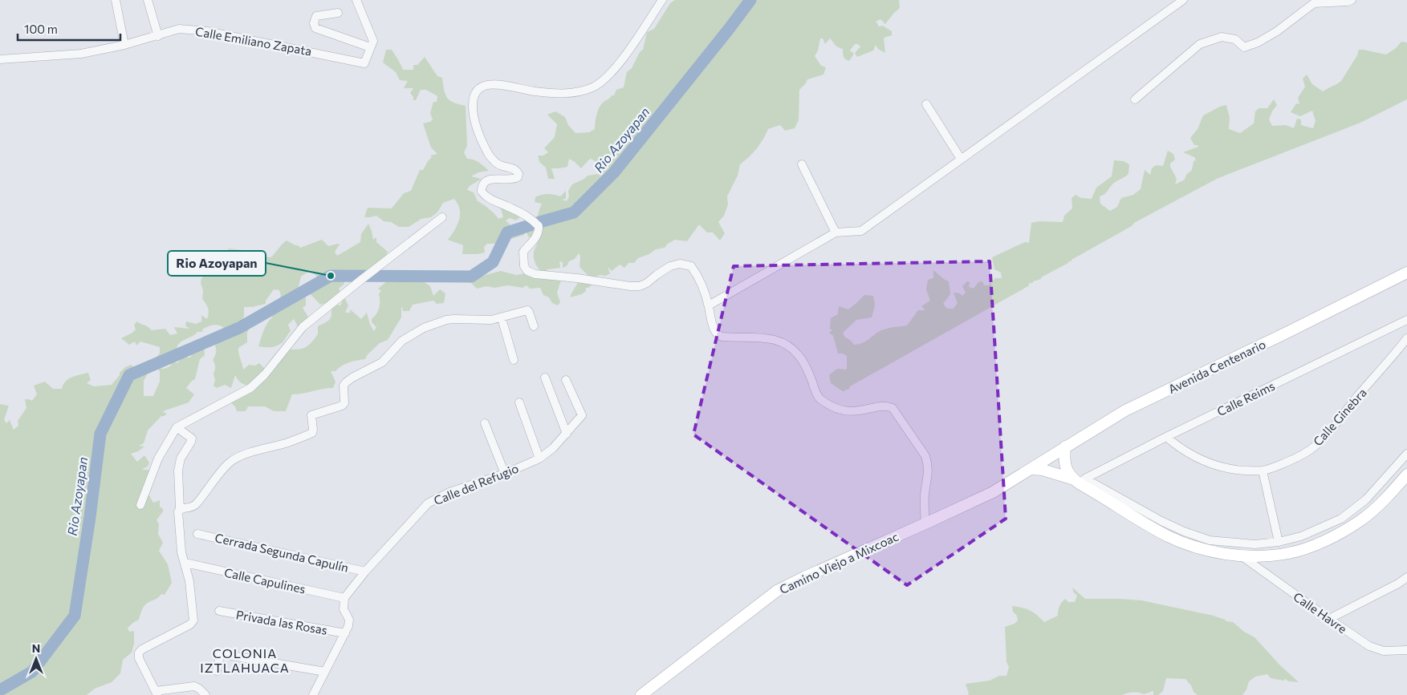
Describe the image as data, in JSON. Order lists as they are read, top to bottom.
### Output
{
  "streets": {
    "main road": ["Avenida Centenario", "Camino Viejo a Mixcoac"],
    "street": [
      "Calle Emiliano Zapata",
      "Calle Reims",
      "Calle Ginebra",
      "Calle del Refugio",
      "Cerrada Segunda Capulín",
      "Calle Capulines",
      "Calle Havre",
      "Privada las Rosas"
    ]
  },
  "crossings": [
    ["Avenida Centenario", "Camino Viejo a Mixcoac"],
    ["Calle Reims", "Calle Ginebra"],
    ["Calle del Refugio", "Cerrada Segunda Capulín"],
    ["Calle del Refugio", "Calle Capulines"]
  ],
  "districts": ["COLONIA IZTLAHUACA"],
  "water": ["Rio Azoyapan"],
  "places": ["Rio Azoyapan"],
  "scale_bar": "100 m",
  "north": "top"
}
